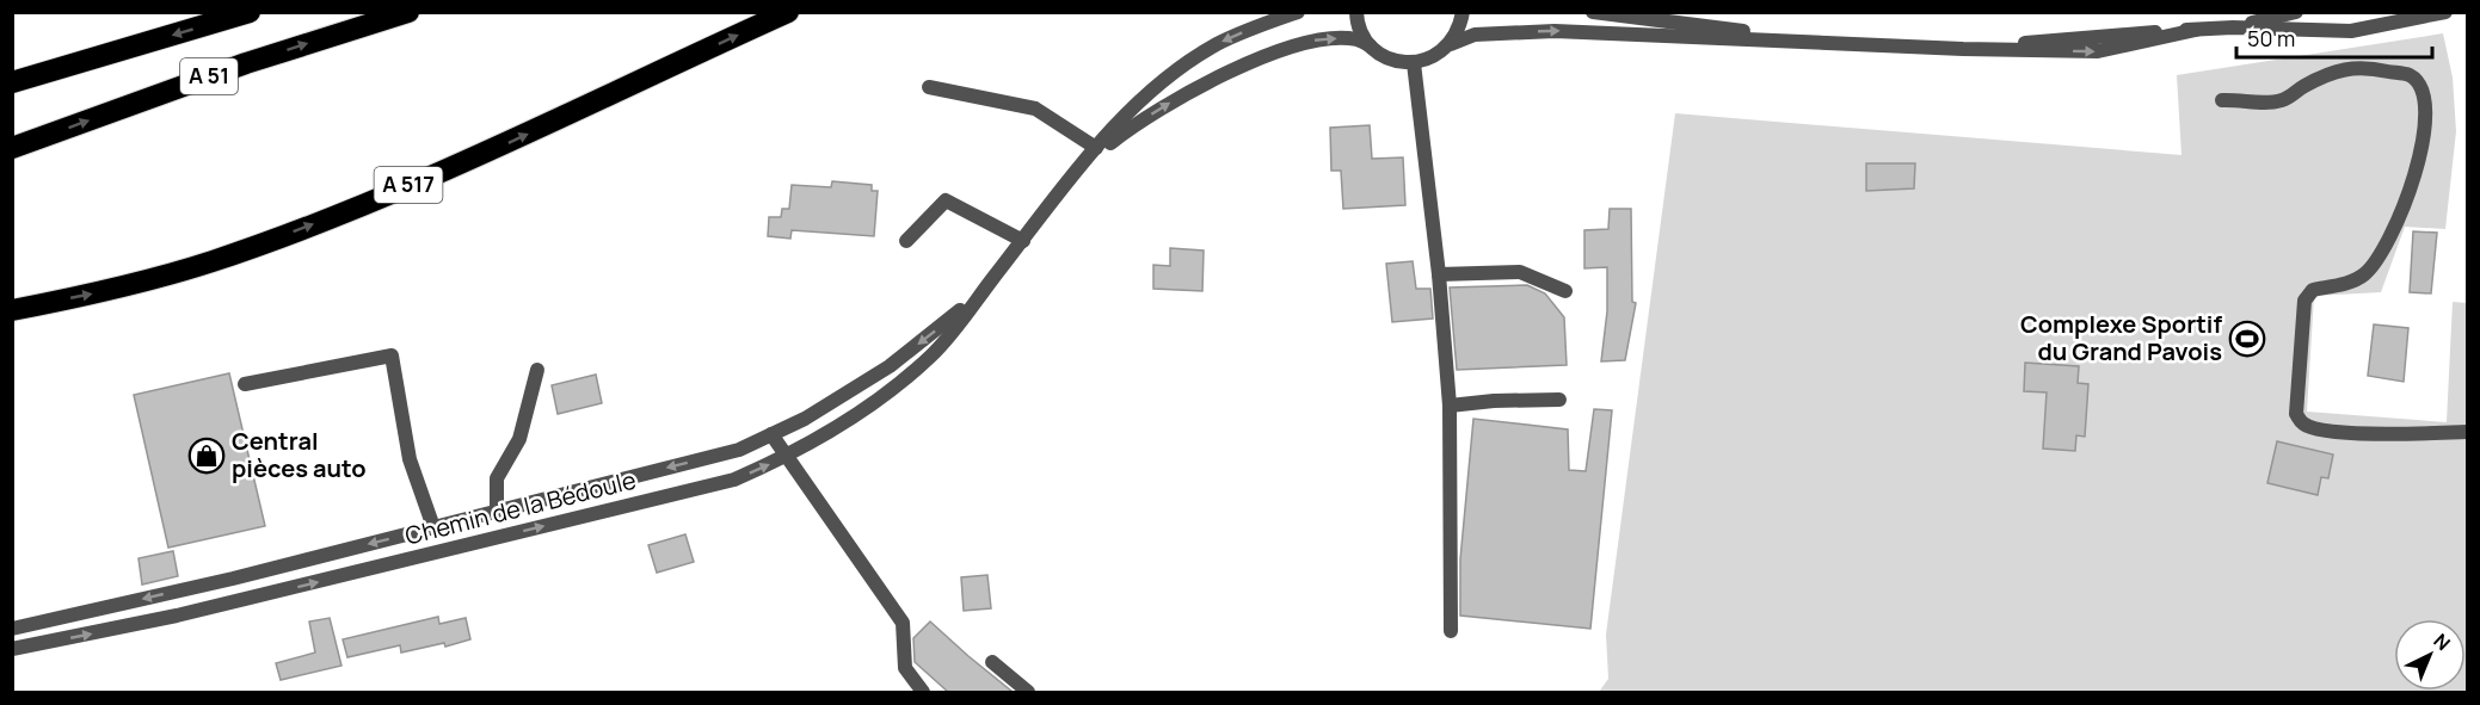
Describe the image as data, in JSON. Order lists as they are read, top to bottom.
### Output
{
  "streets": {
    "highway": ["A 51", "A 517"],
    "street": ["Chemin de la Bédoule"]
  },
  "places": {
    "sports": ["Complexe Sportif du Grand Pavois"],
    "shop": ["Central pièces auto"]
  },
  "scale_bar": "50 m",
  "north": "top right"
}
